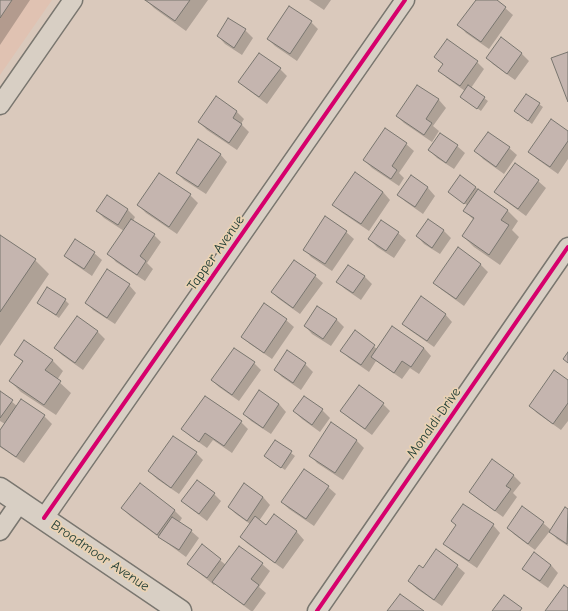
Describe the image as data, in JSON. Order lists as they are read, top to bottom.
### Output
{
  "streets": {
    "street": ["Tapper Avenue", "Monaldi Drive", "Broadmoor Avenue"]
  },
  "crossings": [
    ["Tapper Avenue", "Broadmoor Avenue"]
  ]
}
